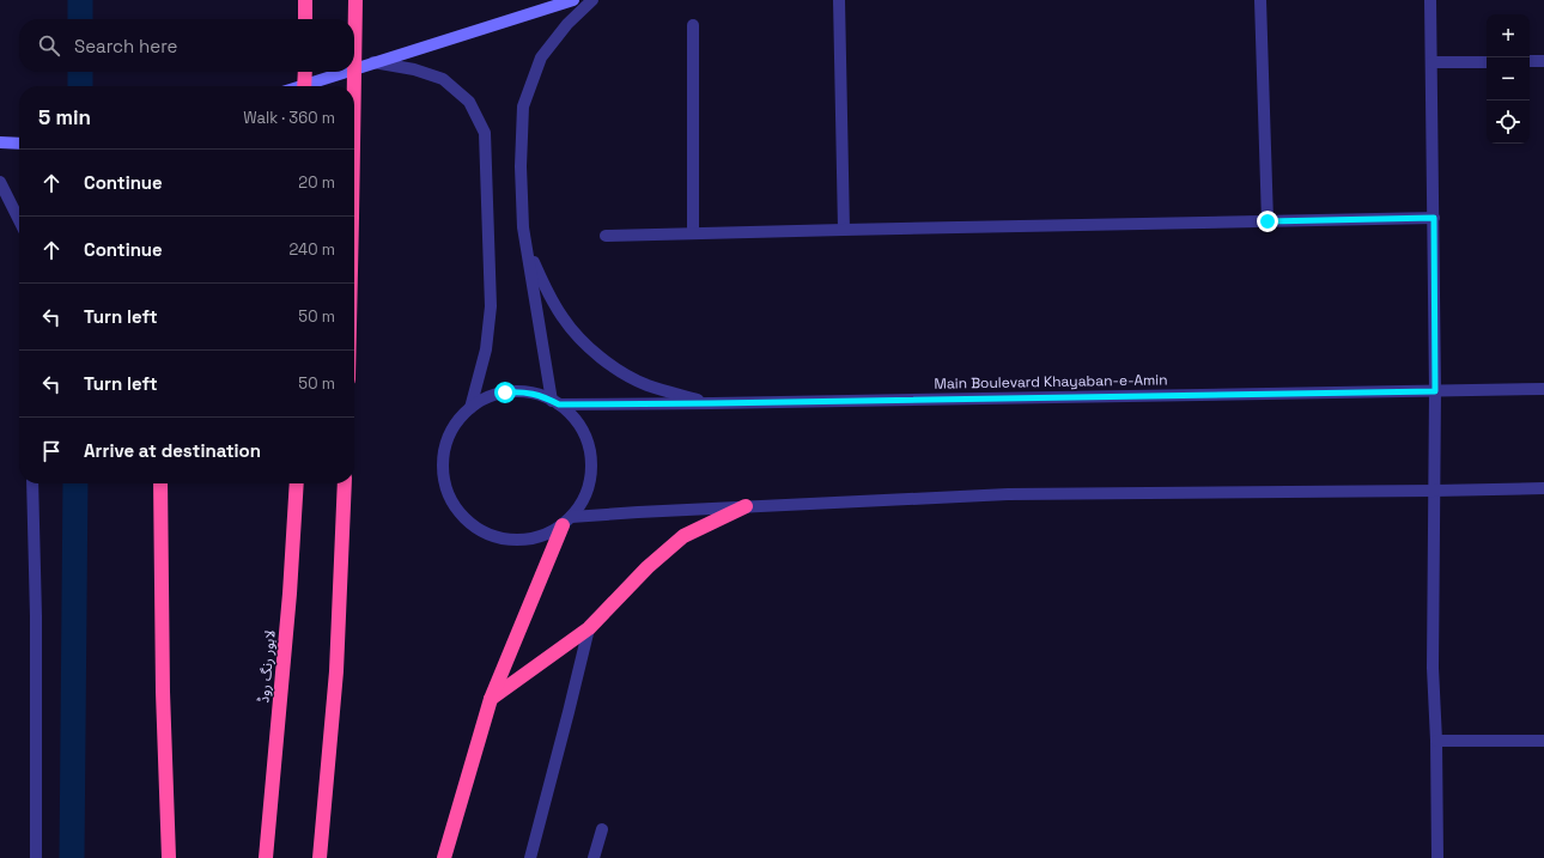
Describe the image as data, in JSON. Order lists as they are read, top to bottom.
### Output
{
  "streets": {
    "highway": ["لاہور رنگ روڈ"],
    "street": ["Main Boulevard Khayaban-e-Amin"]
  },
  "page": {
    "map_buttons": ["+", "−"],
    "search": "Search here",
    "heading": ["5 min", "Walk · 360 m"],
    "list": [
      ["Continue", "20 m"],
      ["Continue", "240 m"],
      ["Turn left", "50 m"],
      ["Turn left", "50 m"],
      "Arrive at destination"
    ]
  }
}
